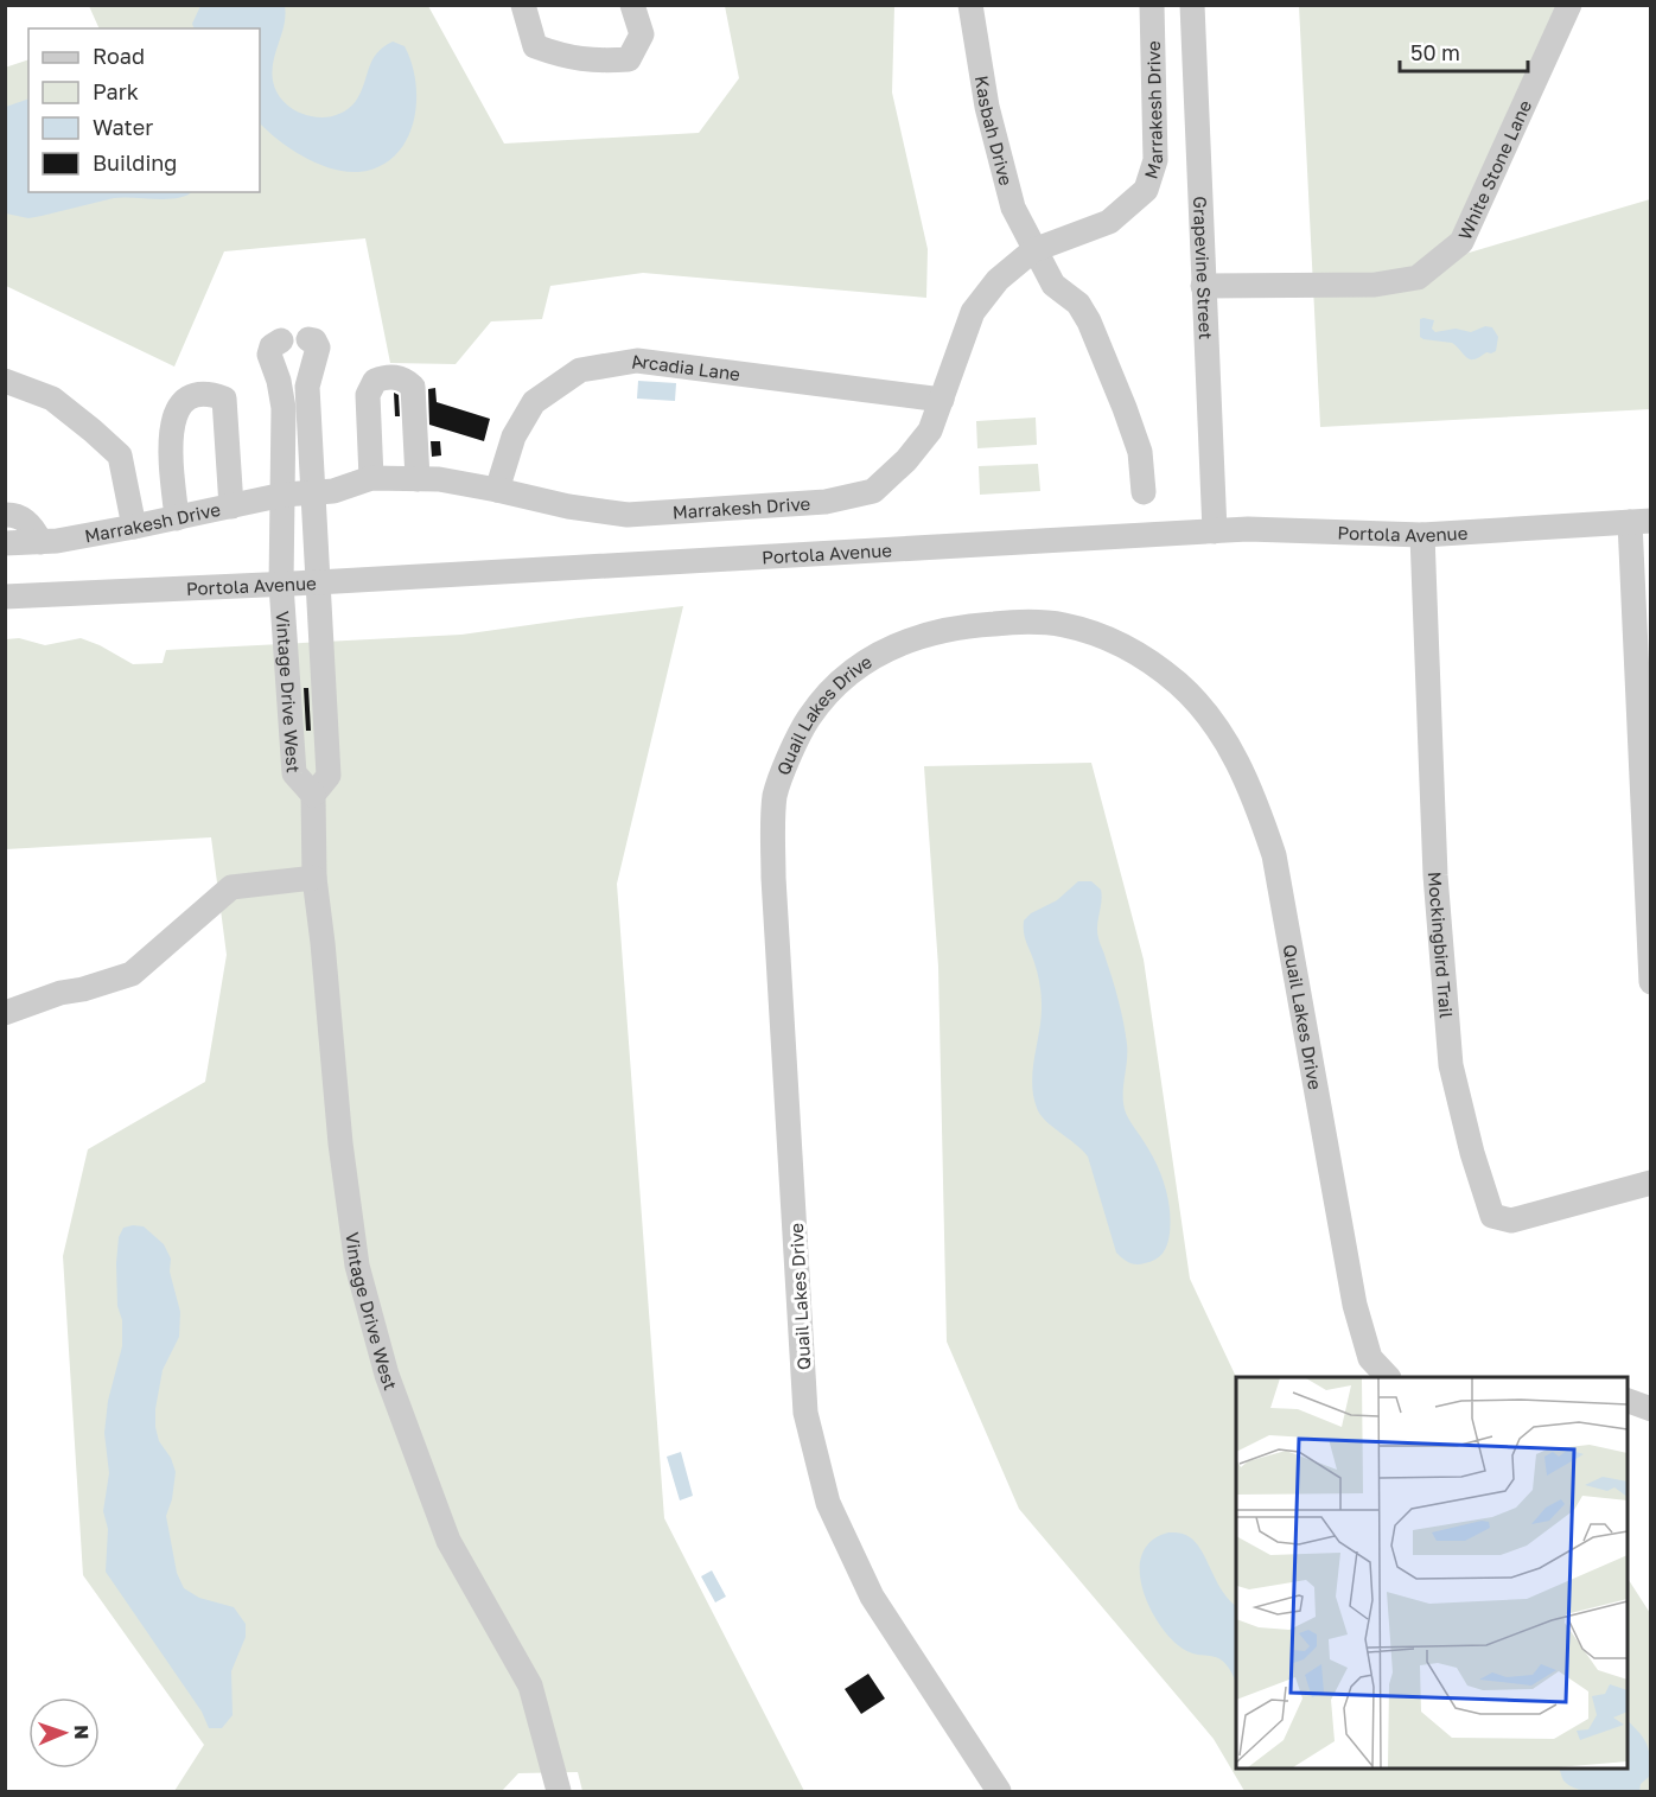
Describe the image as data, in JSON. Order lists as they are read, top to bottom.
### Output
{
  "streets": {
    "street": [
      "Marrakesh Drive",
      "Kasbah Drive",
      "White Stone Lane",
      "Grapevine Street",
      "Arcadia Lane",
      "Portola Avenue",
      "Vintage Drive West",
      "Quail Lakes Drive",
      "Mockingbird Trail"
    ]
  },
  "crossings": [
    ["Marrakesh Drive", "Kasbah Drive"],
    ["Marrakesh Drive", "Arcadia Lane"],
    ["Marrakesh Drive", "Vintage Drive West"],
    ["White Stone Lane", "Grapevine Street"],
    ["Grapevine Street", "Portola Avenue"],
    ["Portola Avenue", "Vintage Drive West"],
    ["Portola Avenue", "Mockingbird Trail"]
  ],
  "legend": [
    "Road",
    "Park",
    "Water",
    "Building"
  ],
  "scale_bar": "50 m",
  "north": "right"
}
